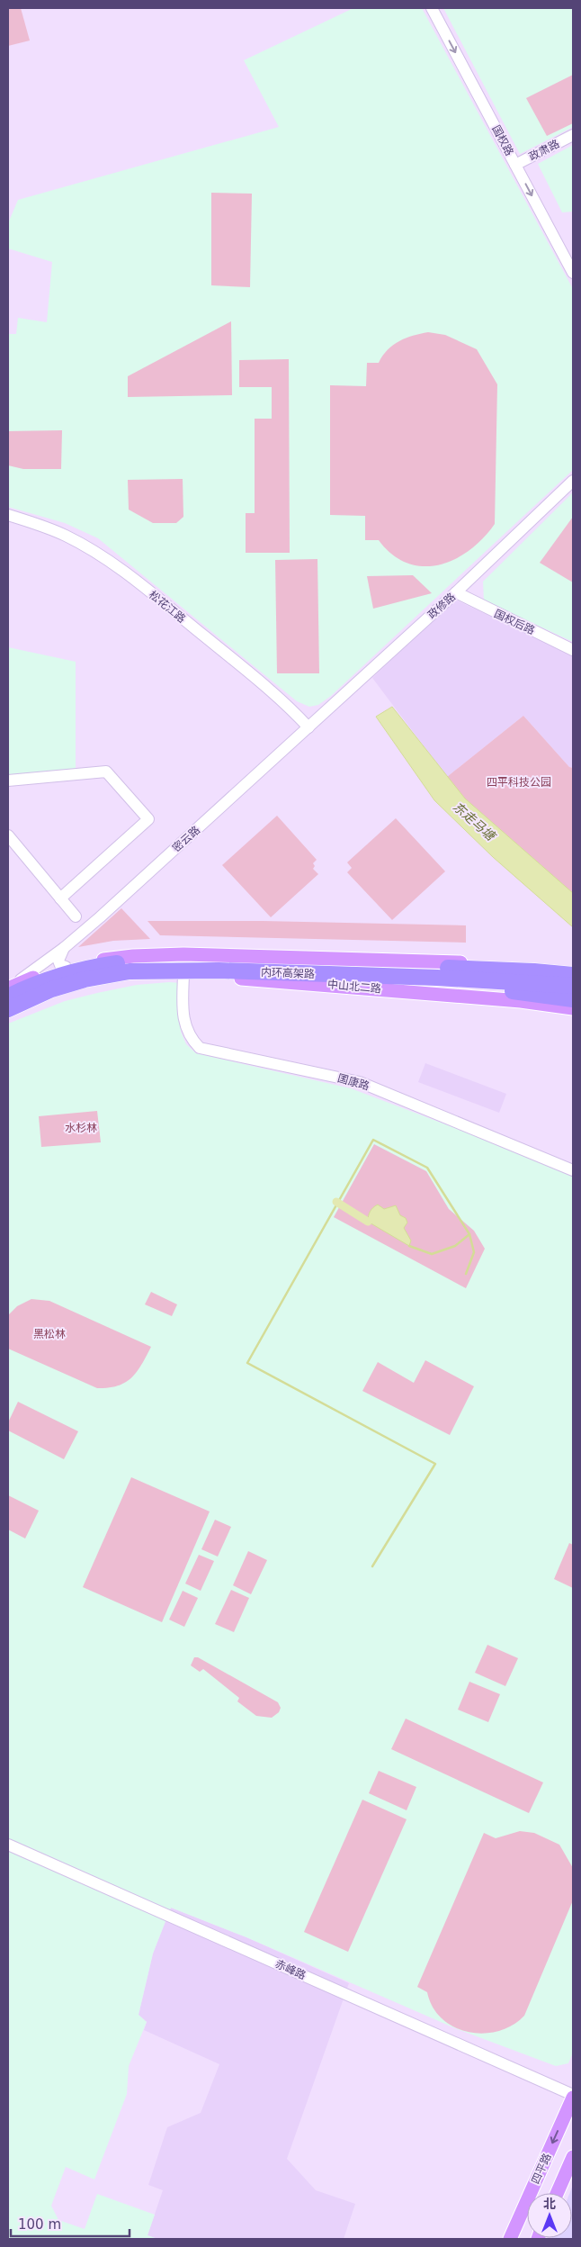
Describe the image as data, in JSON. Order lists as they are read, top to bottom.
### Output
{
  "streets": {
    "highway": ["内环高架路"],
    "main road": ["中山北二路", "四平路"],
    "street": [
      "国权路",
      "政肃路",
      "政修路",
      "松花江路",
      "国权后路",
      "密云路",
      "国康路",
      "赤峰路"
    ]
  },
  "crossings": [
    ["国权路", "政肃路"],
    ["政修路", "松花江路"],
    ["政修路", "国权后路"],
    ["政修路", "密云路"],
    ["松花江路", "密云路"],
    ["密云路", "内环高架路"],
    ["中山北二路", "国康路"],
    ["赤峰路", "四平路"]
  ],
  "one_way": ["国权路", "四平路"],
  "water": ["东走马塘"],
  "parks": ["四平科技公园", "水杉林", "黑松林"],
  "scale_bar": "100 m",
  "north": "top"
}
